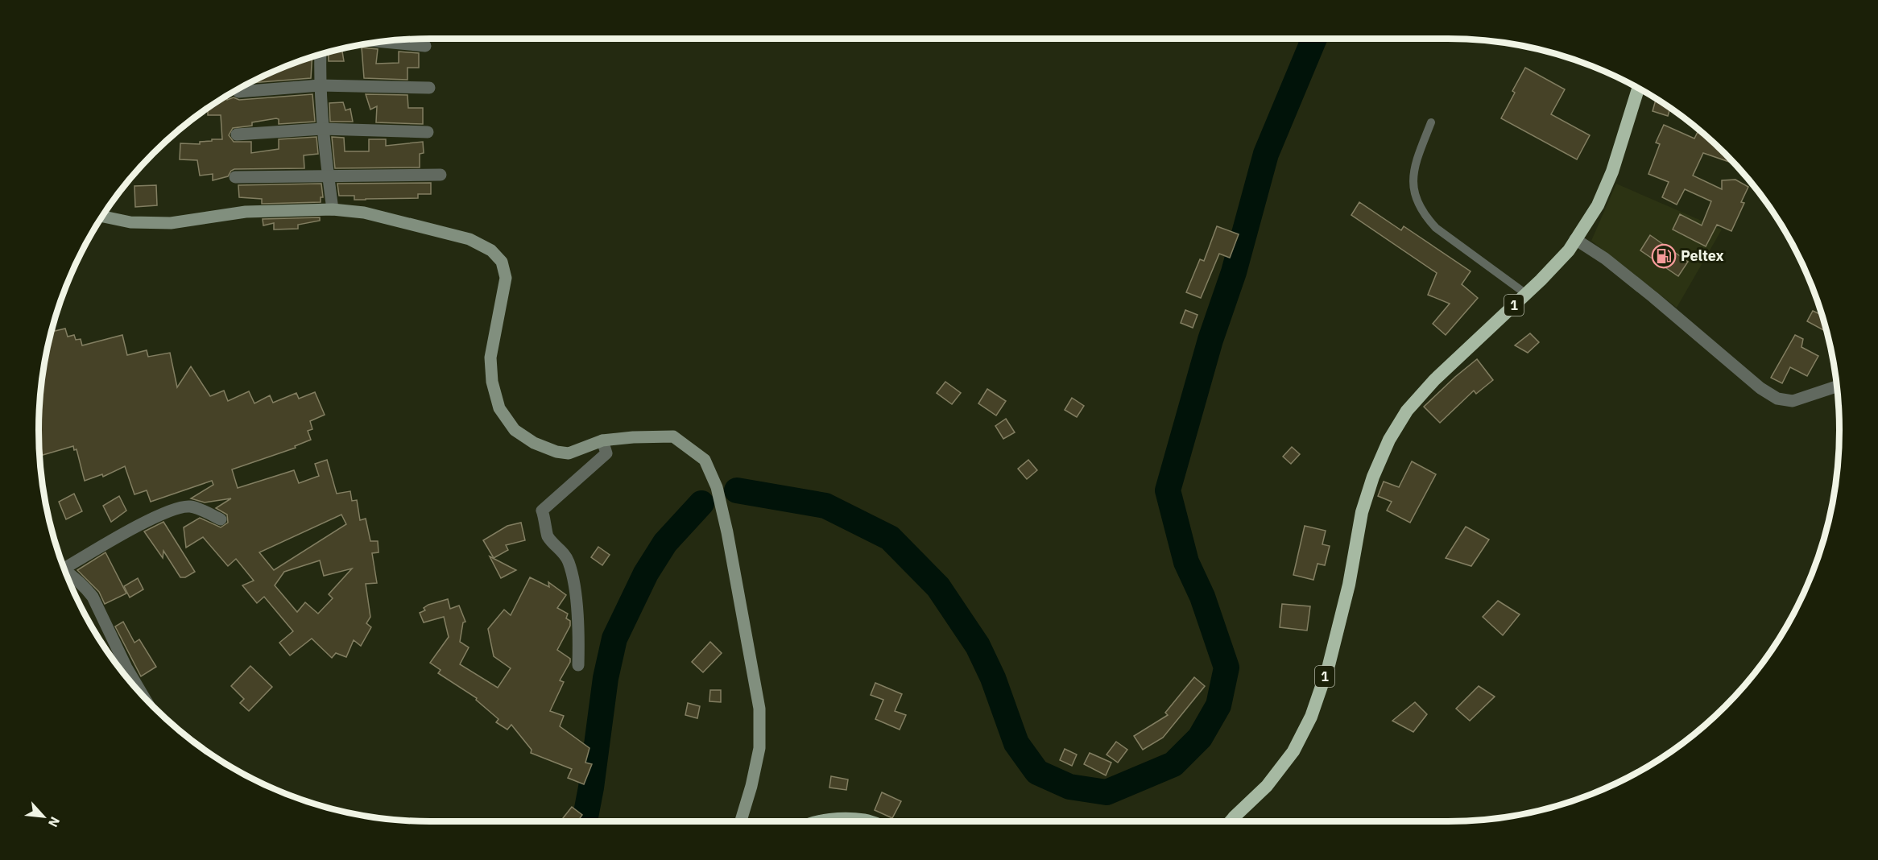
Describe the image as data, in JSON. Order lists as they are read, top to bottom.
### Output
{
  "streets": {
    "highway": ["1"]
  },
  "places": {
    "fuel station": ["Peltex"]
  },
  "north": "bottom right"
}
